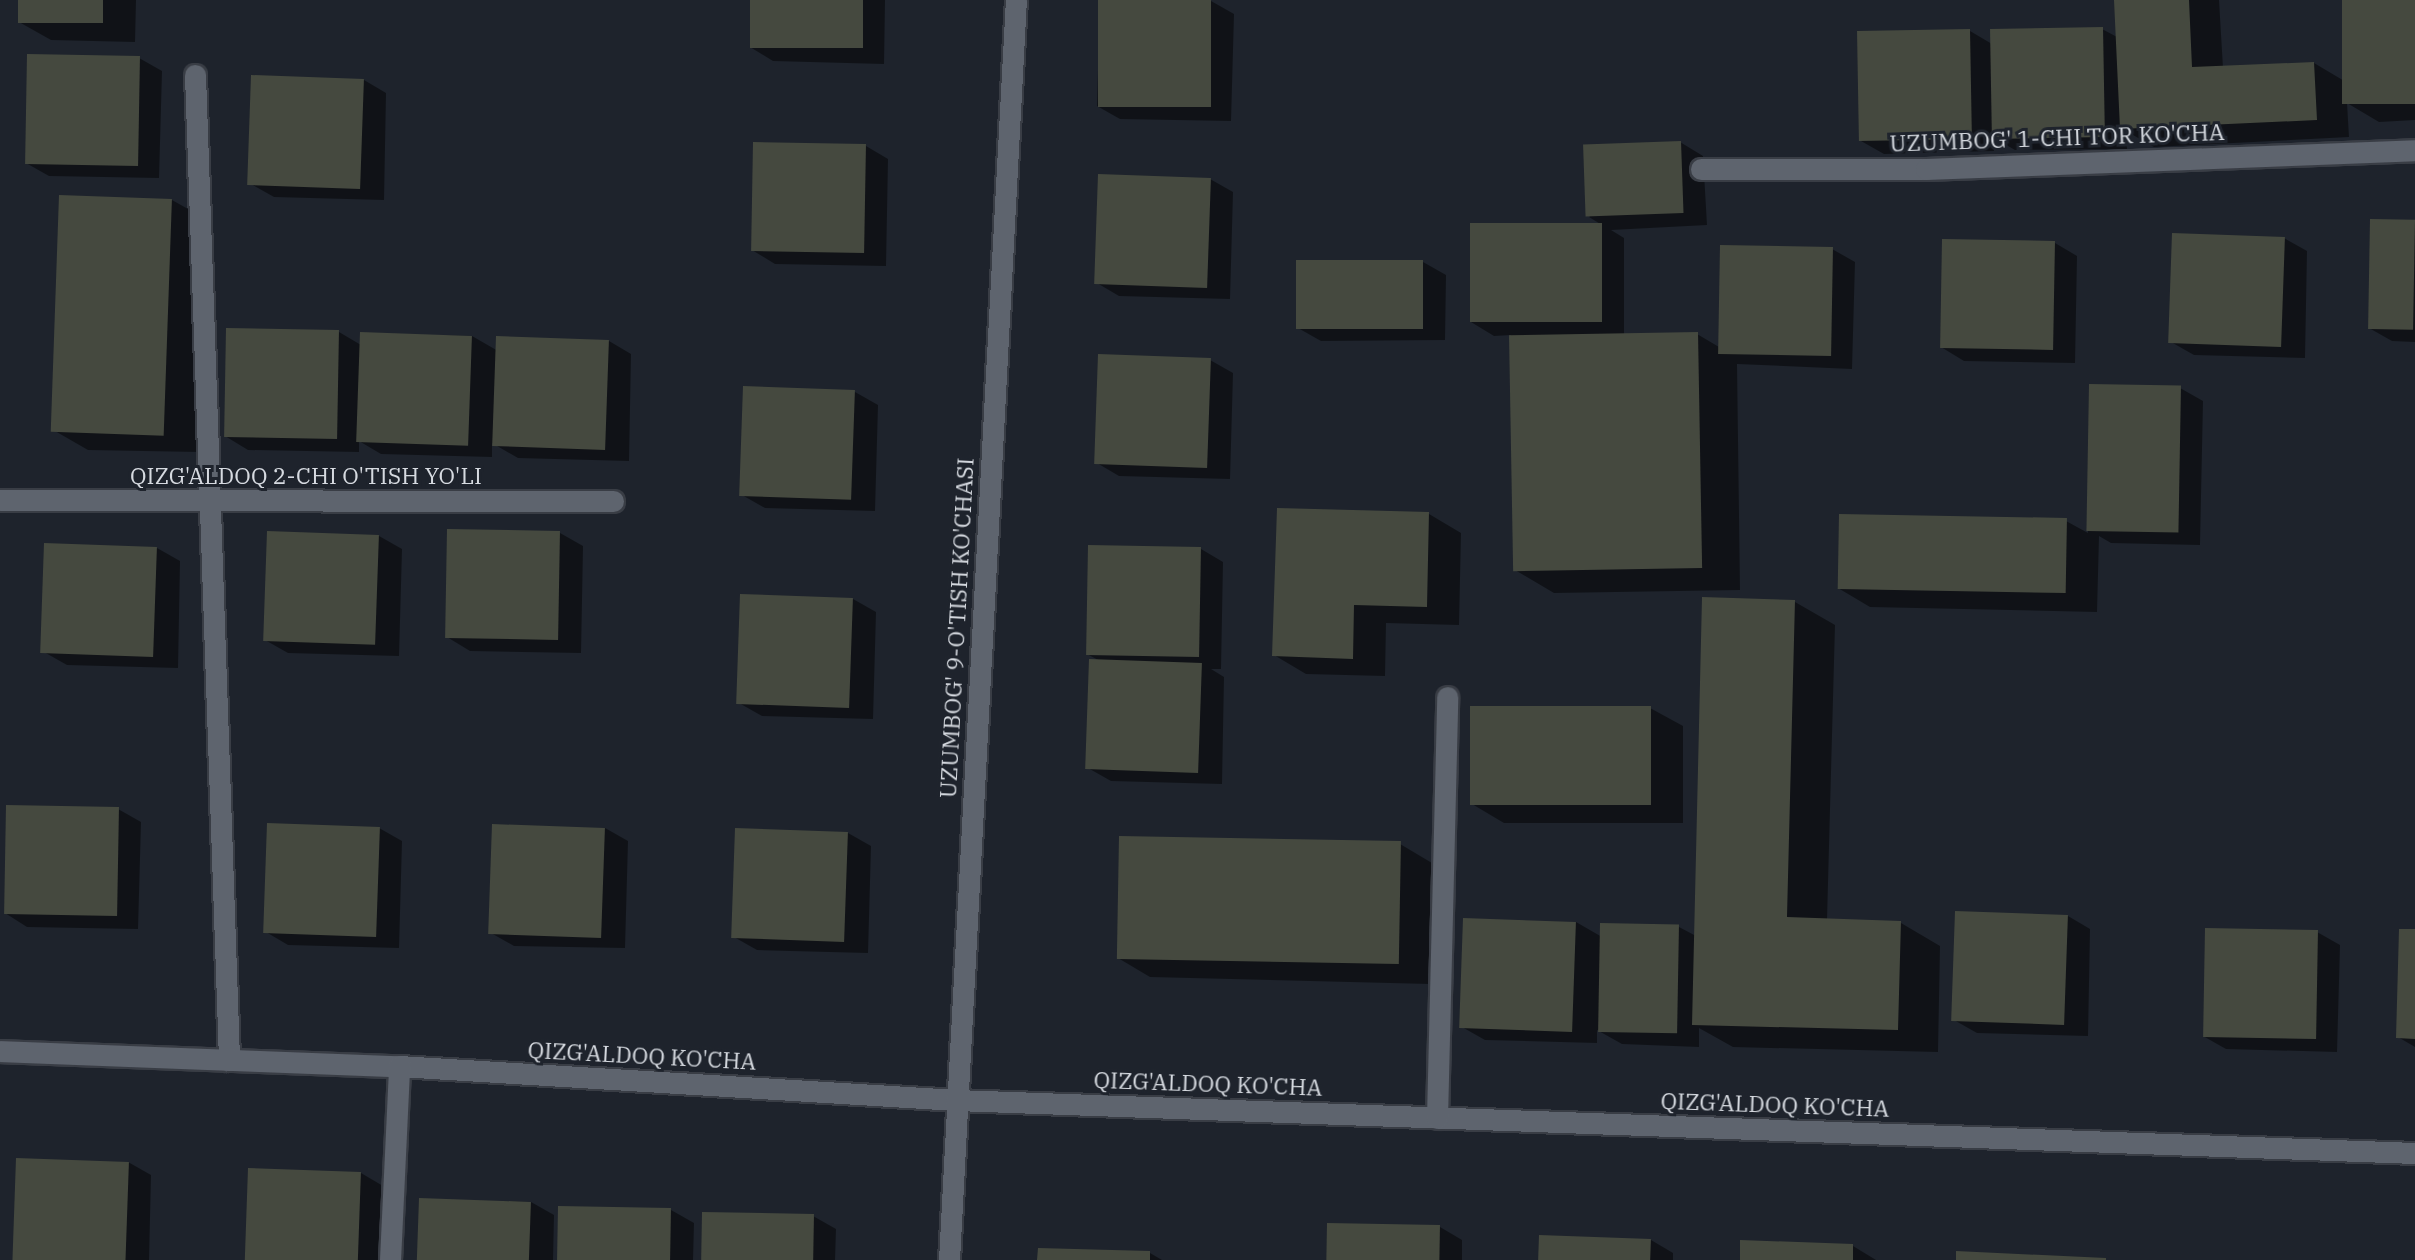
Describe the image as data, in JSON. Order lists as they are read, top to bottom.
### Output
{
  "streets": {
    "street": [
      "UZUMBOG' 1-CHI TOR KO'CHA",
      "QIZG'ALDOQ 2-CHI O'TISH YO'LI",
      "UZUMBOG' 9-O'TISH KO'CHASI",
      "QIZG'ALDOQ KO'CHA"
    ]
  },
  "crossings": [
    ["UZUMBOG' 9-O'TISH KO'CHASI", "QIZG'ALDOQ KO'CHA"]
  ]
}
